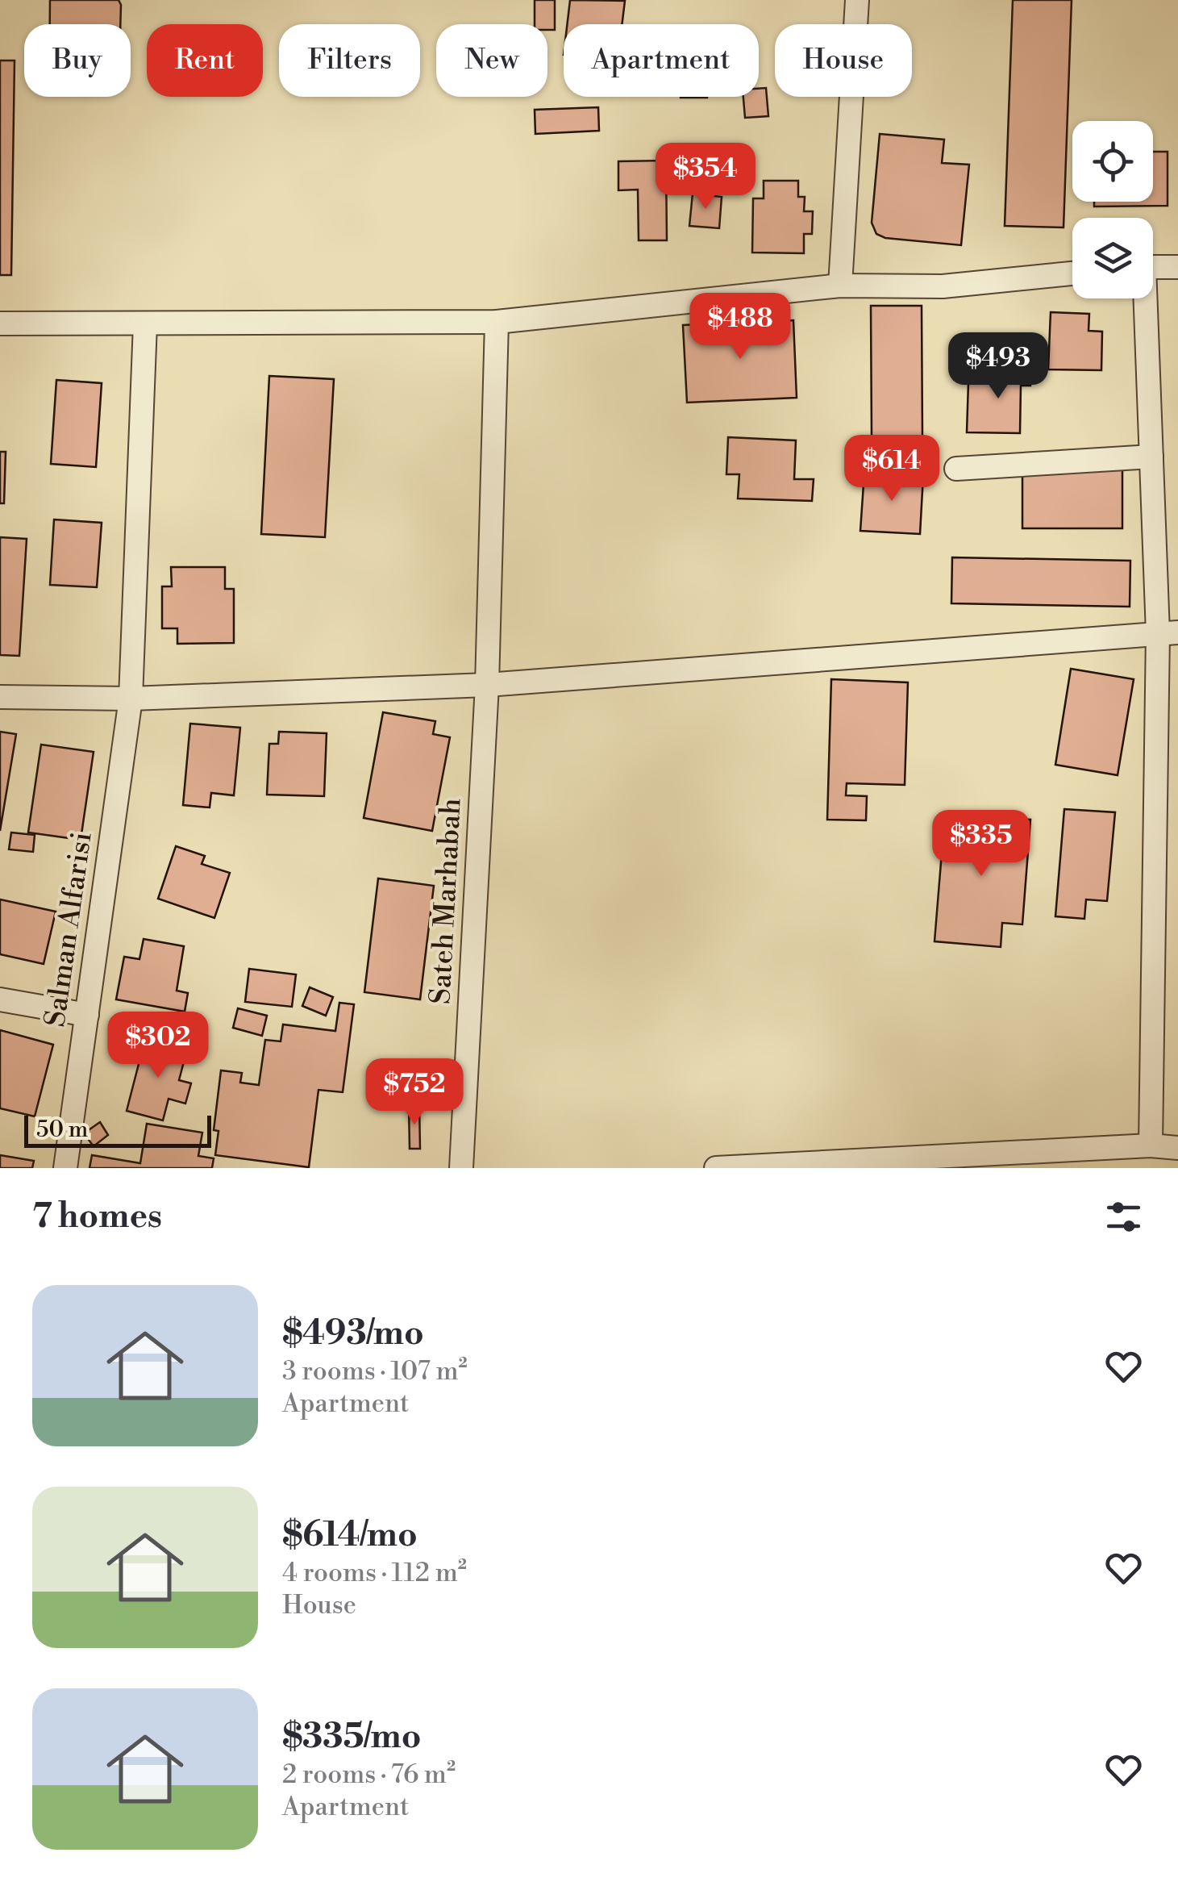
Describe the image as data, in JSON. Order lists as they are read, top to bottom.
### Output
{
  "streets": {
    "street": ["Sateh Marhabah", "Salman Alfarisi"]
  },
  "scale_bar": "50 m",
  "page": {
    "chip": [
      "Buy",
      "Rent",
      "Filters",
      "New",
      "Apartment",
      "House"
    ],
    "price": [
      "$354",
      "$488",
      "$493",
      "$614",
      "$335",
      "$302",
      "$752"
    ],
    "scale": "50 m",
    "heading": "7 homes",
    "list": [
      {
        "name": "$493/mo",
        "note": "3 rooms · 107 m² · Apartment"
      },
      {
        "name": "$614/mo",
        "note": "4 rooms · 112 m² · House"
      },
      {
        "name": "$335/mo",
        "note": "2 rooms · 76 m² · Apartment"
      }
    ]
  }
}
